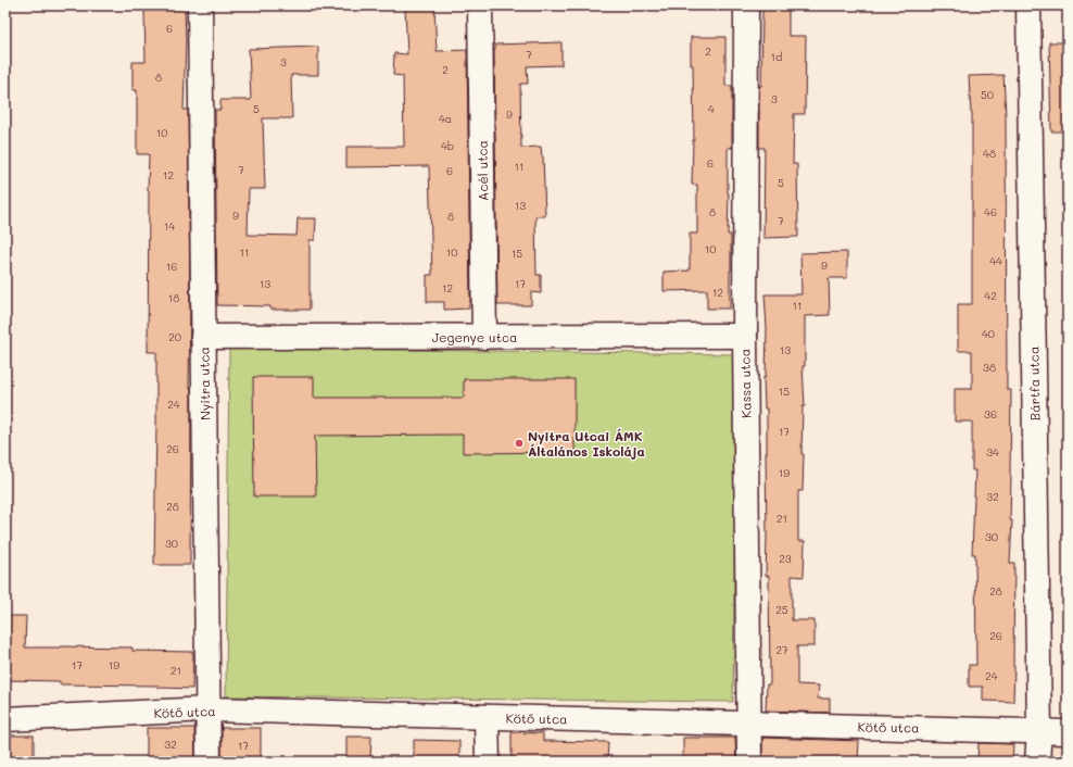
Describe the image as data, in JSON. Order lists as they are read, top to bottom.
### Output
{
  "streets": {
    "street": [
      "Acél utca",
      "Jegenye utca",
      "Nyitra utca",
      "Kassa utca",
      "Bártfa utca",
      "Kötő utca"
    ]
  },
  "crossings": [
    ["Acél utca", "Jegenye utca"],
    ["Jegenye utca", "Nyitra utca"],
    ["Jegenye utca", "Kassa utca"],
    ["Nyitra utca", "Kötő utca"],
    ["Kassa utca", "Kötő utca"],
    ["Bártfa utca", "Kötő utca"]
  ],
  "places": ["Nyitra Utcai ÁMK Általános Iskolája"],
  "house_numbers": [
    "6",
    "2",
    "7",
    "1d",
    "3",
    "2",
    "8",
    "50",
    "3",
    "5",
    "4",
    "9",
    "4a",
    "10",
    "4b",
    "48",
    "6",
    "11",
    "7",
    "6",
    "12",
    "5",
    "13",
    "8",
    "46",
    "9",
    "8",
    "7",
    "14",
    "10",
    "11",
    "10",
    "15",
    "44",
    "9",
    "16",
    "13",
    "17",
    "12",
    "12",
    "42",
    "18",
    "11",
    "40",
    "20",
    "13",
    "38",
    "15",
    "24",
    "36",
    "17",
    "26",
    "34",
    "19",
    "32",
    "28",
    "21",
    "30",
    "30",
    "23",
    "28",
    "25",
    "26",
    "27",
    "17",
    "19",
    "21",
    "24",
    "32",
    "17"
  ]
}
